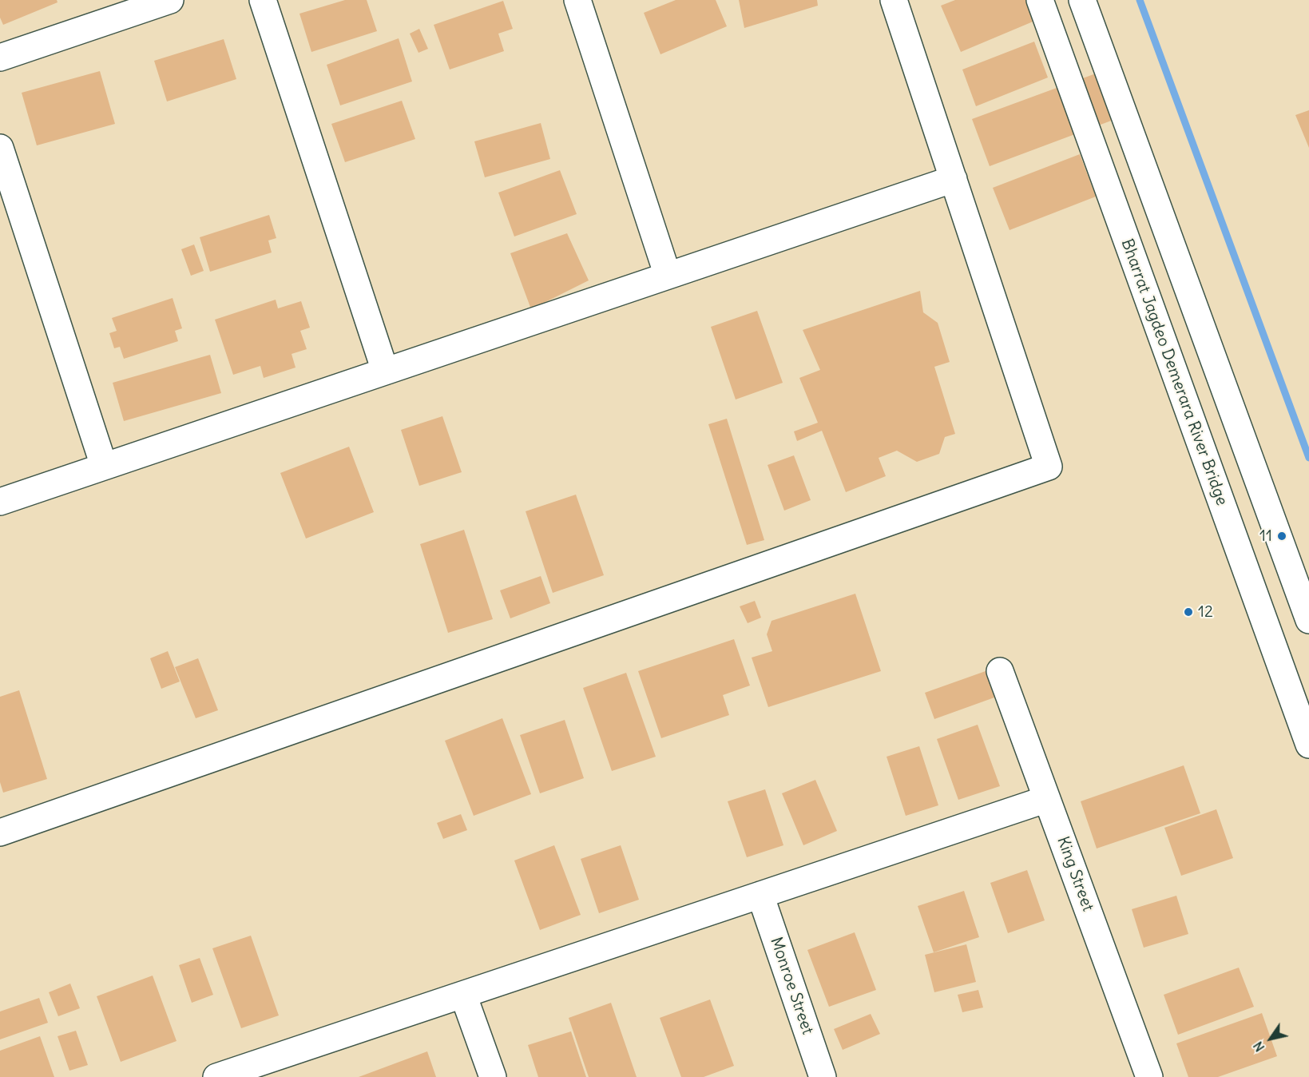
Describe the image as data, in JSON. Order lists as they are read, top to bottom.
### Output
{
  "streets": {
    "street": ["Bharrat Jagdeo Demerara River Bridge", "King Street", "Monroe Street"]
  },
  "places": ["11", "12"],
  "north": "bottom left"
}
